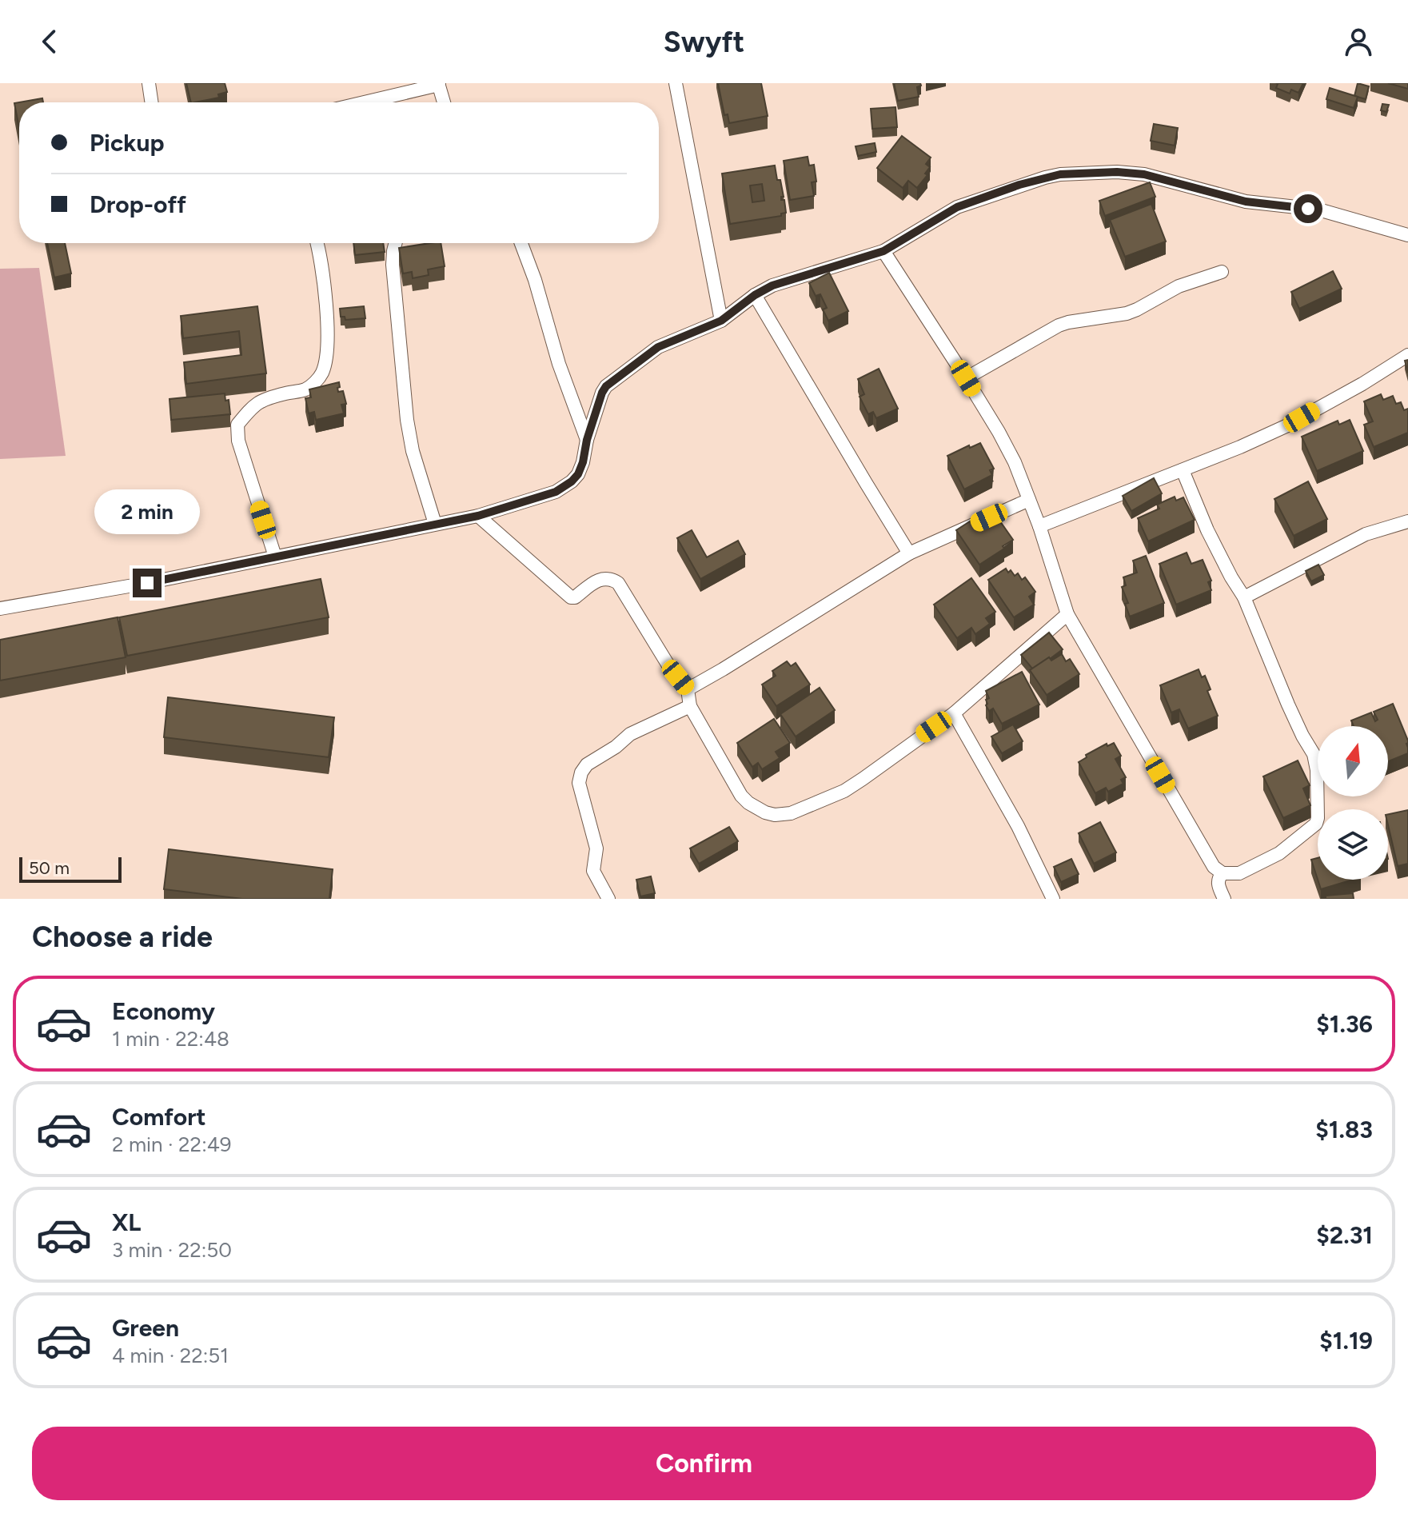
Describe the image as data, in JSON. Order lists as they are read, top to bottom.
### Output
{
  "scale_bar": "50 m",
  "north": "top",
  "page": {
    "header": "Swyft",
    "banner": ["Pickup", "Drop-off"],
    "bubble": "2 min",
    "scale": "50 m",
    "heading": "Choose a ride",
    "list": [
      {
        "name": "Economy",
        "note": "1 min · 22:48",
        "value": "$1.36"
      },
      {
        "name": "Comfort",
        "note": "2 min · 22:49",
        "value": "$1.83"
      },
      {
        "name": "XL",
        "note": "3 min · 22:50",
        "value": "$2.31"
      },
      {
        "name": "Green",
        "note": "4 min · 22:51",
        "value": "$1.19"
      }
    ],
    "buttons": "Confirm"
  }
}
